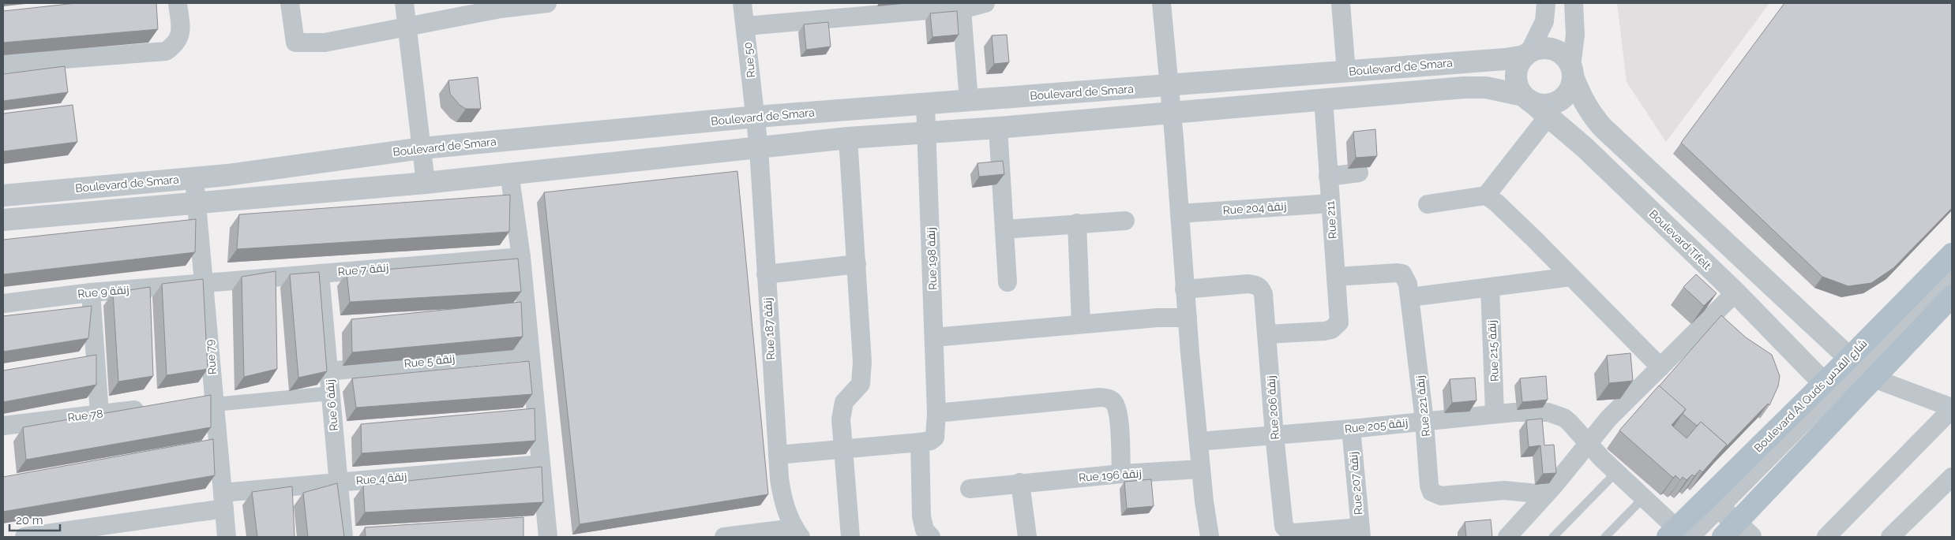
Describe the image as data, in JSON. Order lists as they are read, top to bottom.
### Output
{
  "streets": {
    "main road": ["Boulevard Al Quds شارع القدس"],
    "street": [
      "Rue 50",
      "Boulevard de Smara",
      "Rue 204 زنقة",
      "Rue 211",
      "Boulevard Tifelt",
      "Rue 198 زنقة",
      "Rue 7 زنقة",
      "Rue 9 زنقة",
      "Rue 187 زنقة",
      "Rue 215 زنقة",
      "Rue 79",
      "Rue 5 زنقة",
      "Rue 6 زنقة",
      "Rue 221 زنقة",
      "Rue 206 زنقة",
      "Rue 78",
      "Rue 205 زنقة",
      "Rue 196 زنقة",
      "Rue 4 زنقة",
      "Rue 207 زنقة"
    ]
  },
  "crossings": [
    ["Rue 50", "Boulevard de Smara"],
    ["Rue 50", "Rue 187 زنقة"],
    ["Boulevard de Smara", "Boulevard Tifelt"],
    ["Boulevard de Smara", "Rue 198 زنقة"],
    ["Boulevard de Smara", "Rue 187 زنقة"],
    ["Boulevard de Smara", "Rue 79"],
    ["Rue 204 زنقة", "Rue 211"],
    ["Rue 211", "Rue 221 زنقة"],
    ["Rue 211", "Rue 206 زنقة"],
    ["Boulevard Tifelt", "Boulevard Al Quds شارع القدس"],
    ["Rue 7 زنقة", "Rue 9 زنقة"],
    ["Rue 7 زنقة", "Rue 79"],
    ["Rue 7 زنقة", "Rue 6 زنقة"],
    ["Rue 9 زنقة", "Rue 79"],
    ["Rue 215 زنقة", "Rue 205 زنقة"],
    ["Rue 79", "Rue 4 زنقة"],
    ["Rue 5 زنقة", "Rue 6 زنقة"],
    ["Boulevard Al Quds شارع القدس", "Rue 205 زنقة"],
    ["Rue 6 زنقة", "Rue 4 زنقة"],
    ["Rue 221 زنقة", "Rue 205 زنقة"],
    ["Rue 206 زنقة", "Rue 205 زنقة"],
    ["Rue 206 زنقة", "Rue 207 زنقة"],
    ["Rue 205 زنقة", "Rue 207 زنقة"]
  ],
  "scale_bar": "20 m"
}
